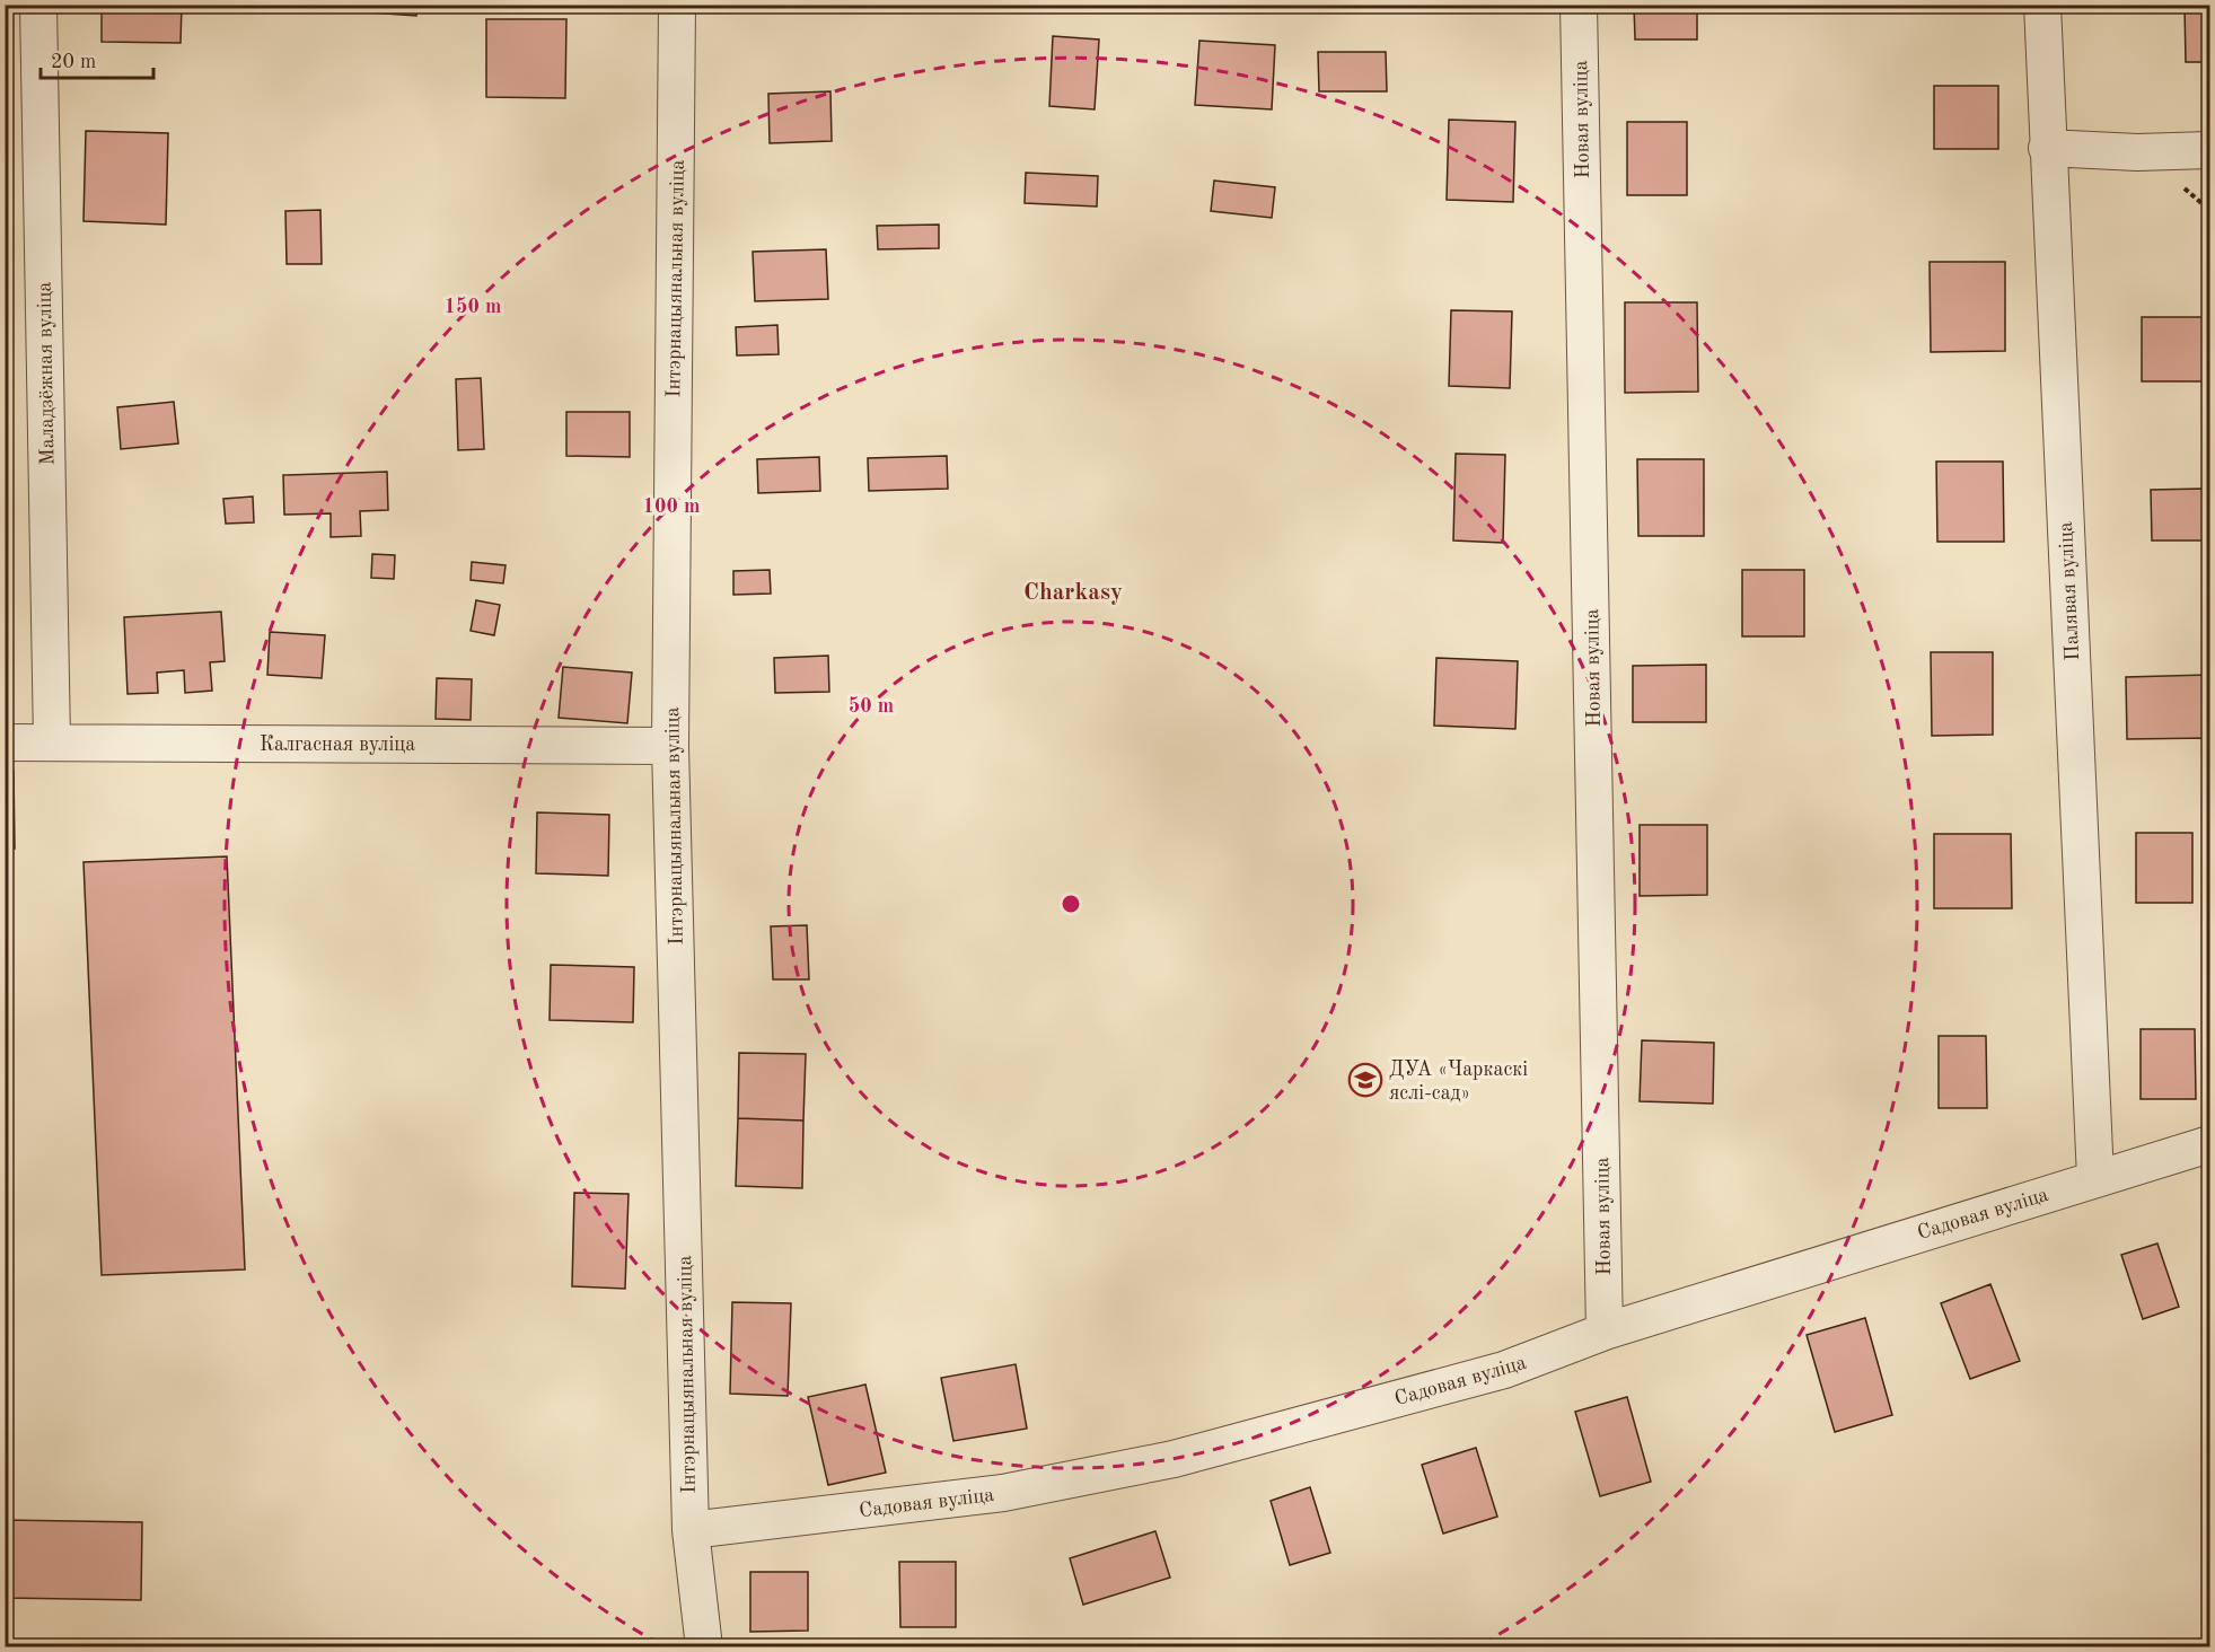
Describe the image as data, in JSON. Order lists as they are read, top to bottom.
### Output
{
  "streets": {
    "street": [
      "Новая вуліца",
      "Інтэрнацыянальная вуліца",
      "Маладзёжная вуліца",
      "Палявая вуліца",
      "Калгасная вуліца",
      "Садовая вуліца"
    ]
  },
  "crossings": [
    ["Новая вуліца", "Садовая вуліца"],
    ["Інтэрнацыянальная вуліца", "Калгасная вуліца"],
    ["Інтэрнацыянальная вуліца", "Садовая вуліца"],
    ["Маладзёжная вуліца", "Калгасная вуліца"],
    ["Палявая вуліца", "Садовая вуліца"]
  ],
  "districts": ["Charkasy"],
  "places": {
    "school or university": ["ДУА «Чаркаскі яслі-сад»"]
  },
  "scale_bar": "20 m",
  "rings": ["150 m", "100 m", "50 m"]
}
